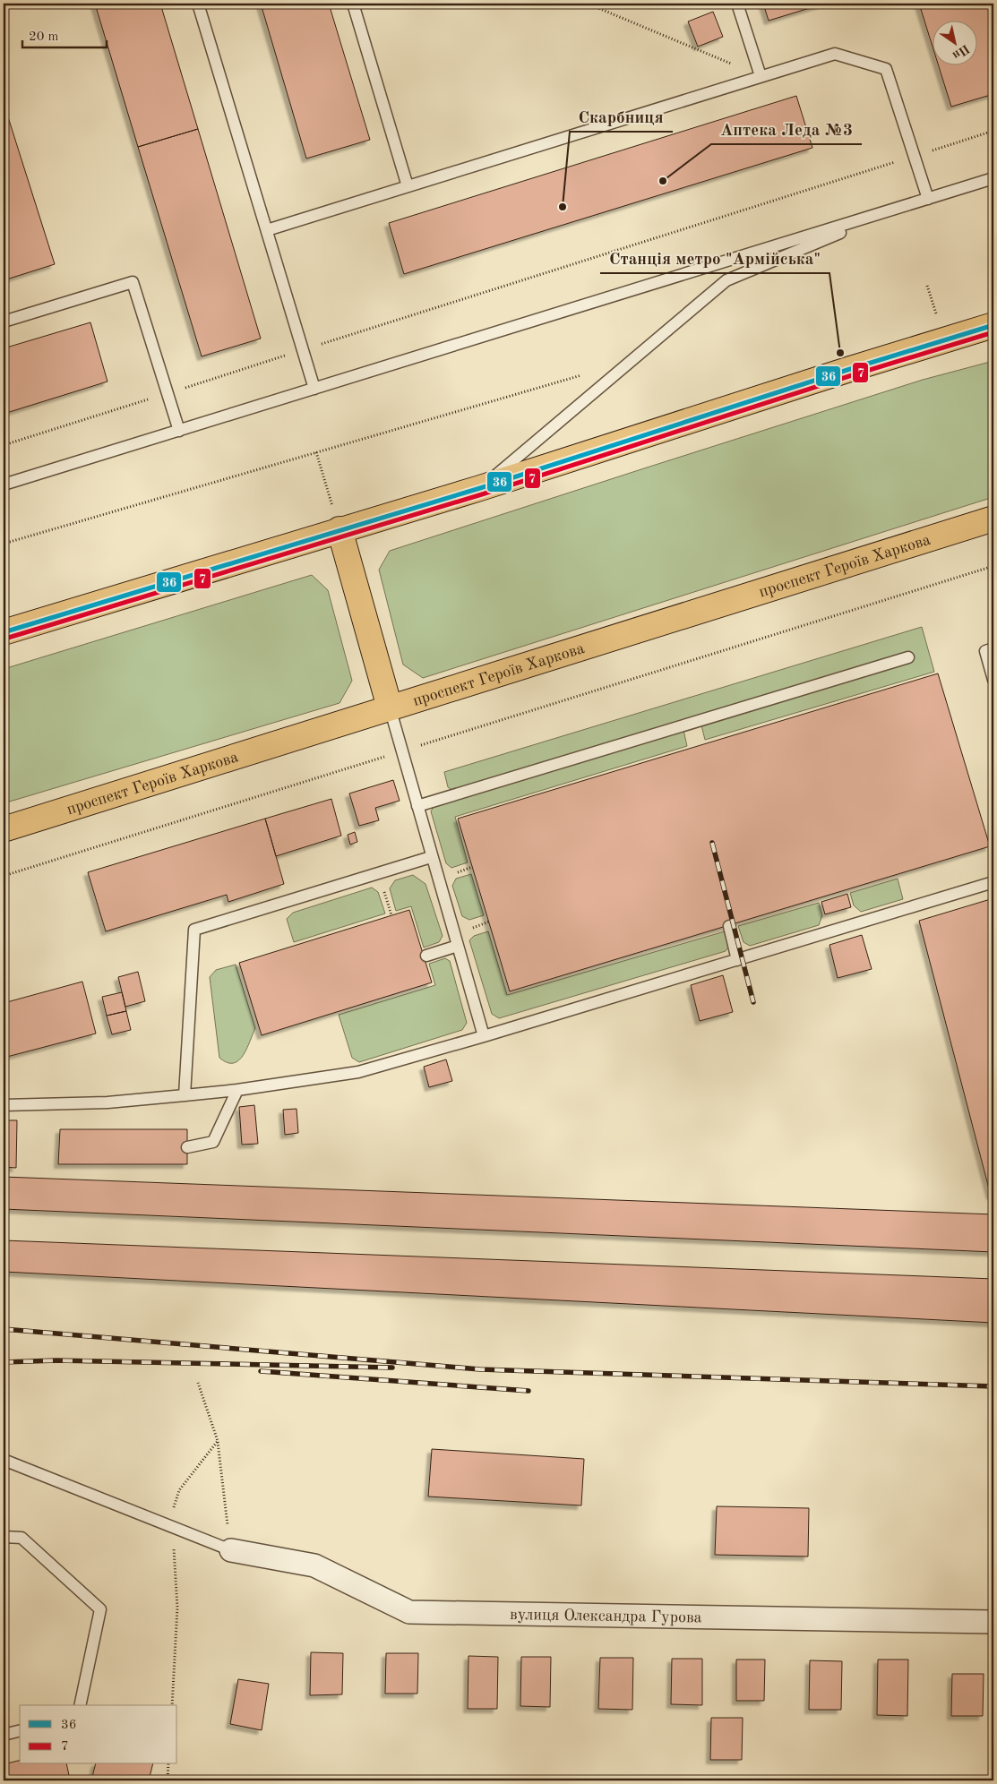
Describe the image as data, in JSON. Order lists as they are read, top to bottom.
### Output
{
  "streets": {
    "main road": ["проспект Героїв Харкова"],
    "street": ["вулиця Олександра Гурова"]
  },
  "places": ["Аптека Леда №3", "Скарбниця", "Станція метро \"Армійська\""],
  "lines": ["transit line 36", "transit line 7"],
  "legend": ["36", "7"],
  "scale_bar": "20 m",
  "north": "bottom right"
}
